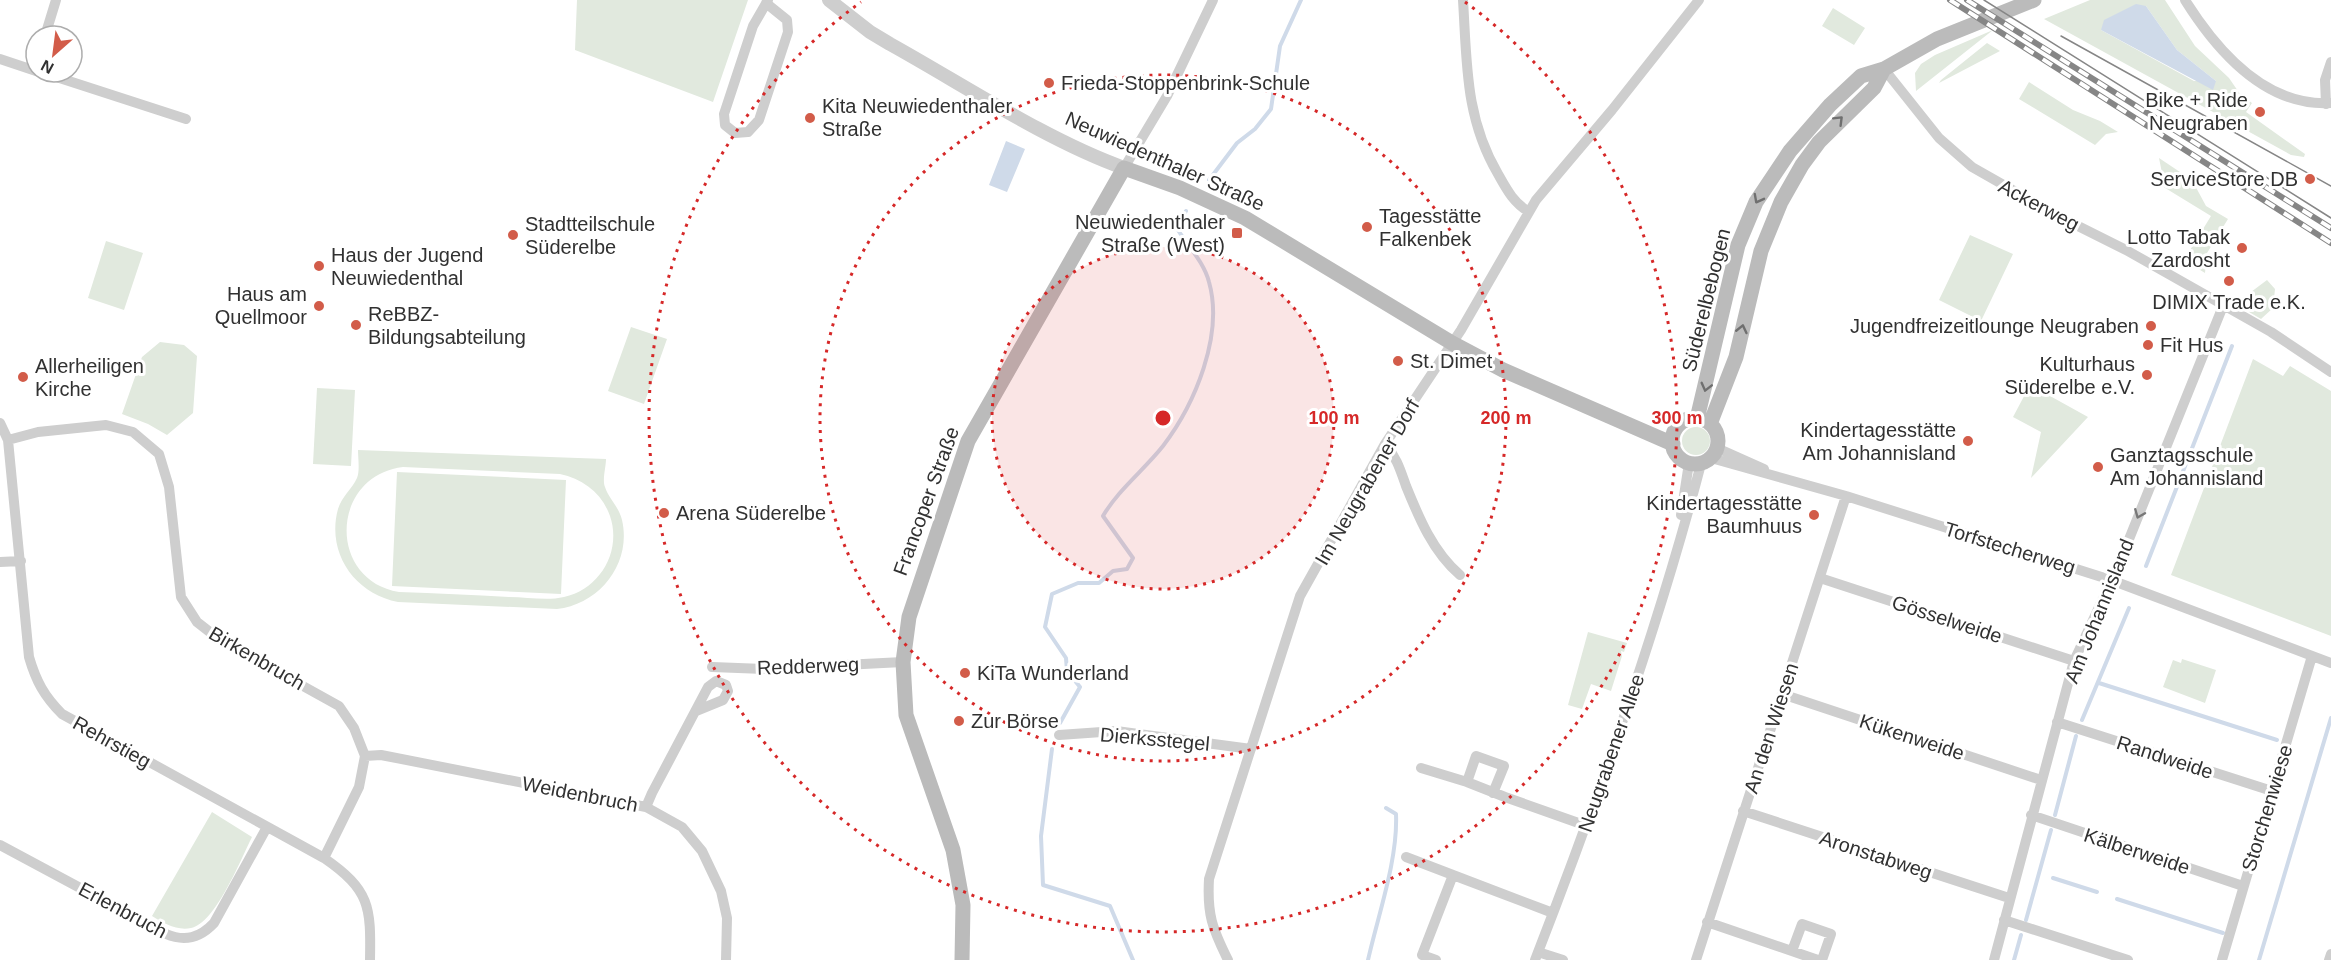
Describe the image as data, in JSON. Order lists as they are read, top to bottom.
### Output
{
  "streets": {
    "main road": ["Neuwiedenthaler Straße", "Süderelbebogen", "Francoper Straße"],
    "street": [
      "Ackerweg",
      "Im Neugrabener Dorf",
      "Torfstecherweg",
      "Am Johannisland",
      "Gösselweide",
      "Birkenbruch",
      "Redderweg",
      "An den Wiesen",
      "Kükenweide",
      "Dierksstegel",
      "Rehrstieg",
      "Neugrabener Allee",
      "Randweide",
      "Weidenbruch",
      "Storchenwiese",
      "Kälberweide",
      "Aronstabweg",
      "Erlenbruch"
    ]
  },
  "crossings": [
    ["Neuwiedenthaler Straße", "Süderelbebogen"],
    ["Neuwiedenthaler Straße", "Im Neugrabener Dorf"],
    ["Neuwiedenthaler Straße", "Francoper Straße"],
    ["Neuwiedenthaler Straße", "Torfstecherweg"],
    ["Neuwiedenthaler Straße", "Neugrabener Allee"],
    ["Ackerweg", "Süderelbebogen"],
    ["Ackerweg", "Am Johannisland"],
    ["Süderelbebogen", "Torfstecherweg"],
    ["Süderelbebogen", "Neugrabener Allee"],
    ["Im Neugrabener Dorf", "Dierksstegel"],
    ["Francoper Straße", "Redderweg"],
    ["Torfstecherweg", "Am Johannisland"],
    ["Torfstecherweg", "An den Wiesen"],
    ["Torfstecherweg", "Neugrabener Allee"],
    ["Torfstecherweg", "Storchenwiese"],
    ["Am Johannisland", "Gösselweide"],
    ["Am Johannisland", "Kükenweide"],
    ["Am Johannisland", "Randweide"],
    ["Am Johannisland", "Kälberweide"],
    ["Am Johannisland", "Aronstabweg"],
    ["Gösselweide", "An den Wiesen"],
    ["Birkenbruch", "Rehrstieg"],
    ["Birkenbruch", "Weidenbruch"],
    ["An den Wiesen", "Kükenweide"],
    ["An den Wiesen", "Aronstabweg"],
    ["Rehrstieg", "Erlenbruch"],
    ["Randweide", "Storchenwiese"],
    ["Storchenwiese", "Kälberweide"]
  ],
  "one_way": ["Am Johannisland"],
  "places": {
    "other": [
      "Frieda-Stoppenbrink-Schule",
      "Bike + Ride Neugraben",
      "Kita Neuwiedenthaler Straße",
      "ServiceStore DB",
      "Tagesstätte Falkenbek",
      "Stadtteilschule Süderelbe",
      "Lotto Tabak Zardosht",
      "Haus der Jugend Neuwiedenthal",
      "DIMIX Trade e.K.",
      "Haus am Quellmoor",
      "ReBBZ- Bildungsabteilung",
      "Jugendfreizeitlounge Neugraben",
      "Fit Hus",
      "St. Dimet",
      "Kulturhaus Süderelbe e.V.",
      "Allerheiligen Kirche",
      "Kindertagesstätte Am Johannisland",
      "Ganztagsschule Am Johannisland",
      "Arena Süderelbe",
      "Kindertagesstätte Baumhuus",
      "KiTa Wunderland",
      "Zur Börse"
    ],
    "transit": ["Neuwiedenthaler Straße (West)"]
  },
  "north": "bottom left",
  "rings": ["100 m", "200 m", "300 m"]
}
